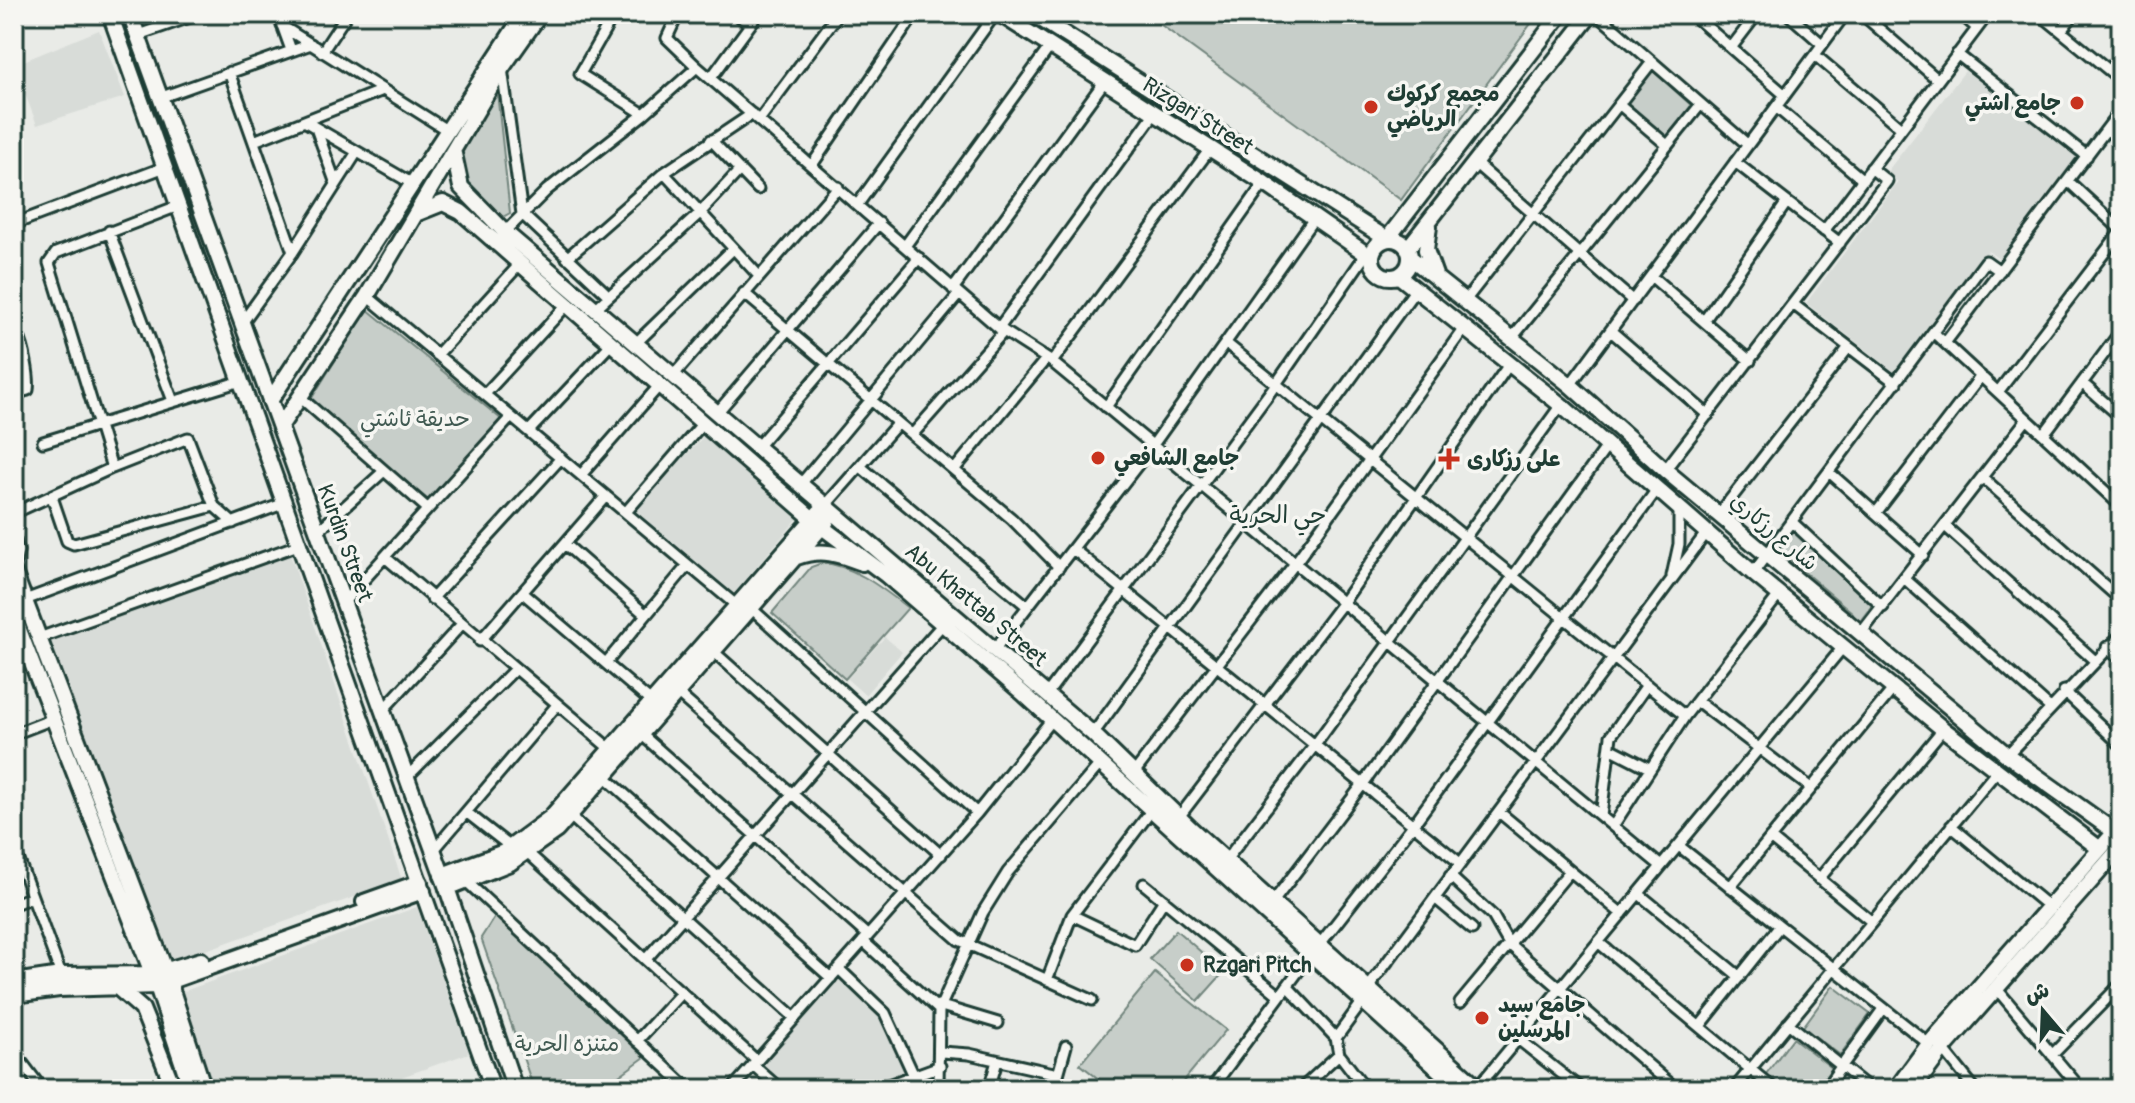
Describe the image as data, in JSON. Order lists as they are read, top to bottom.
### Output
{
  "streets": {
    "main road": [
      "Rizgari Street",
      "شارع رزكاري",
      "Kurdin Street",
      "Abu Khattab Street"
    ]
  },
  "crossings": [
    ["Rizgari Street", "شارع رزكاري"]
  ],
  "districts": ["حي الحرية"],
  "parks": ["حديقة ئاشتي", "متنزه الحرية"],
  "places": {
    "other": [
      "جامع اشتي",
      "مجمع كركوك الرياضي",
      "جامع الشافعي",
      "Rzgari Pitch",
      "جامع سيد المرسلين"
    ],
    "health": ["على رزكارى"]
  },
  "north": "top"
}
